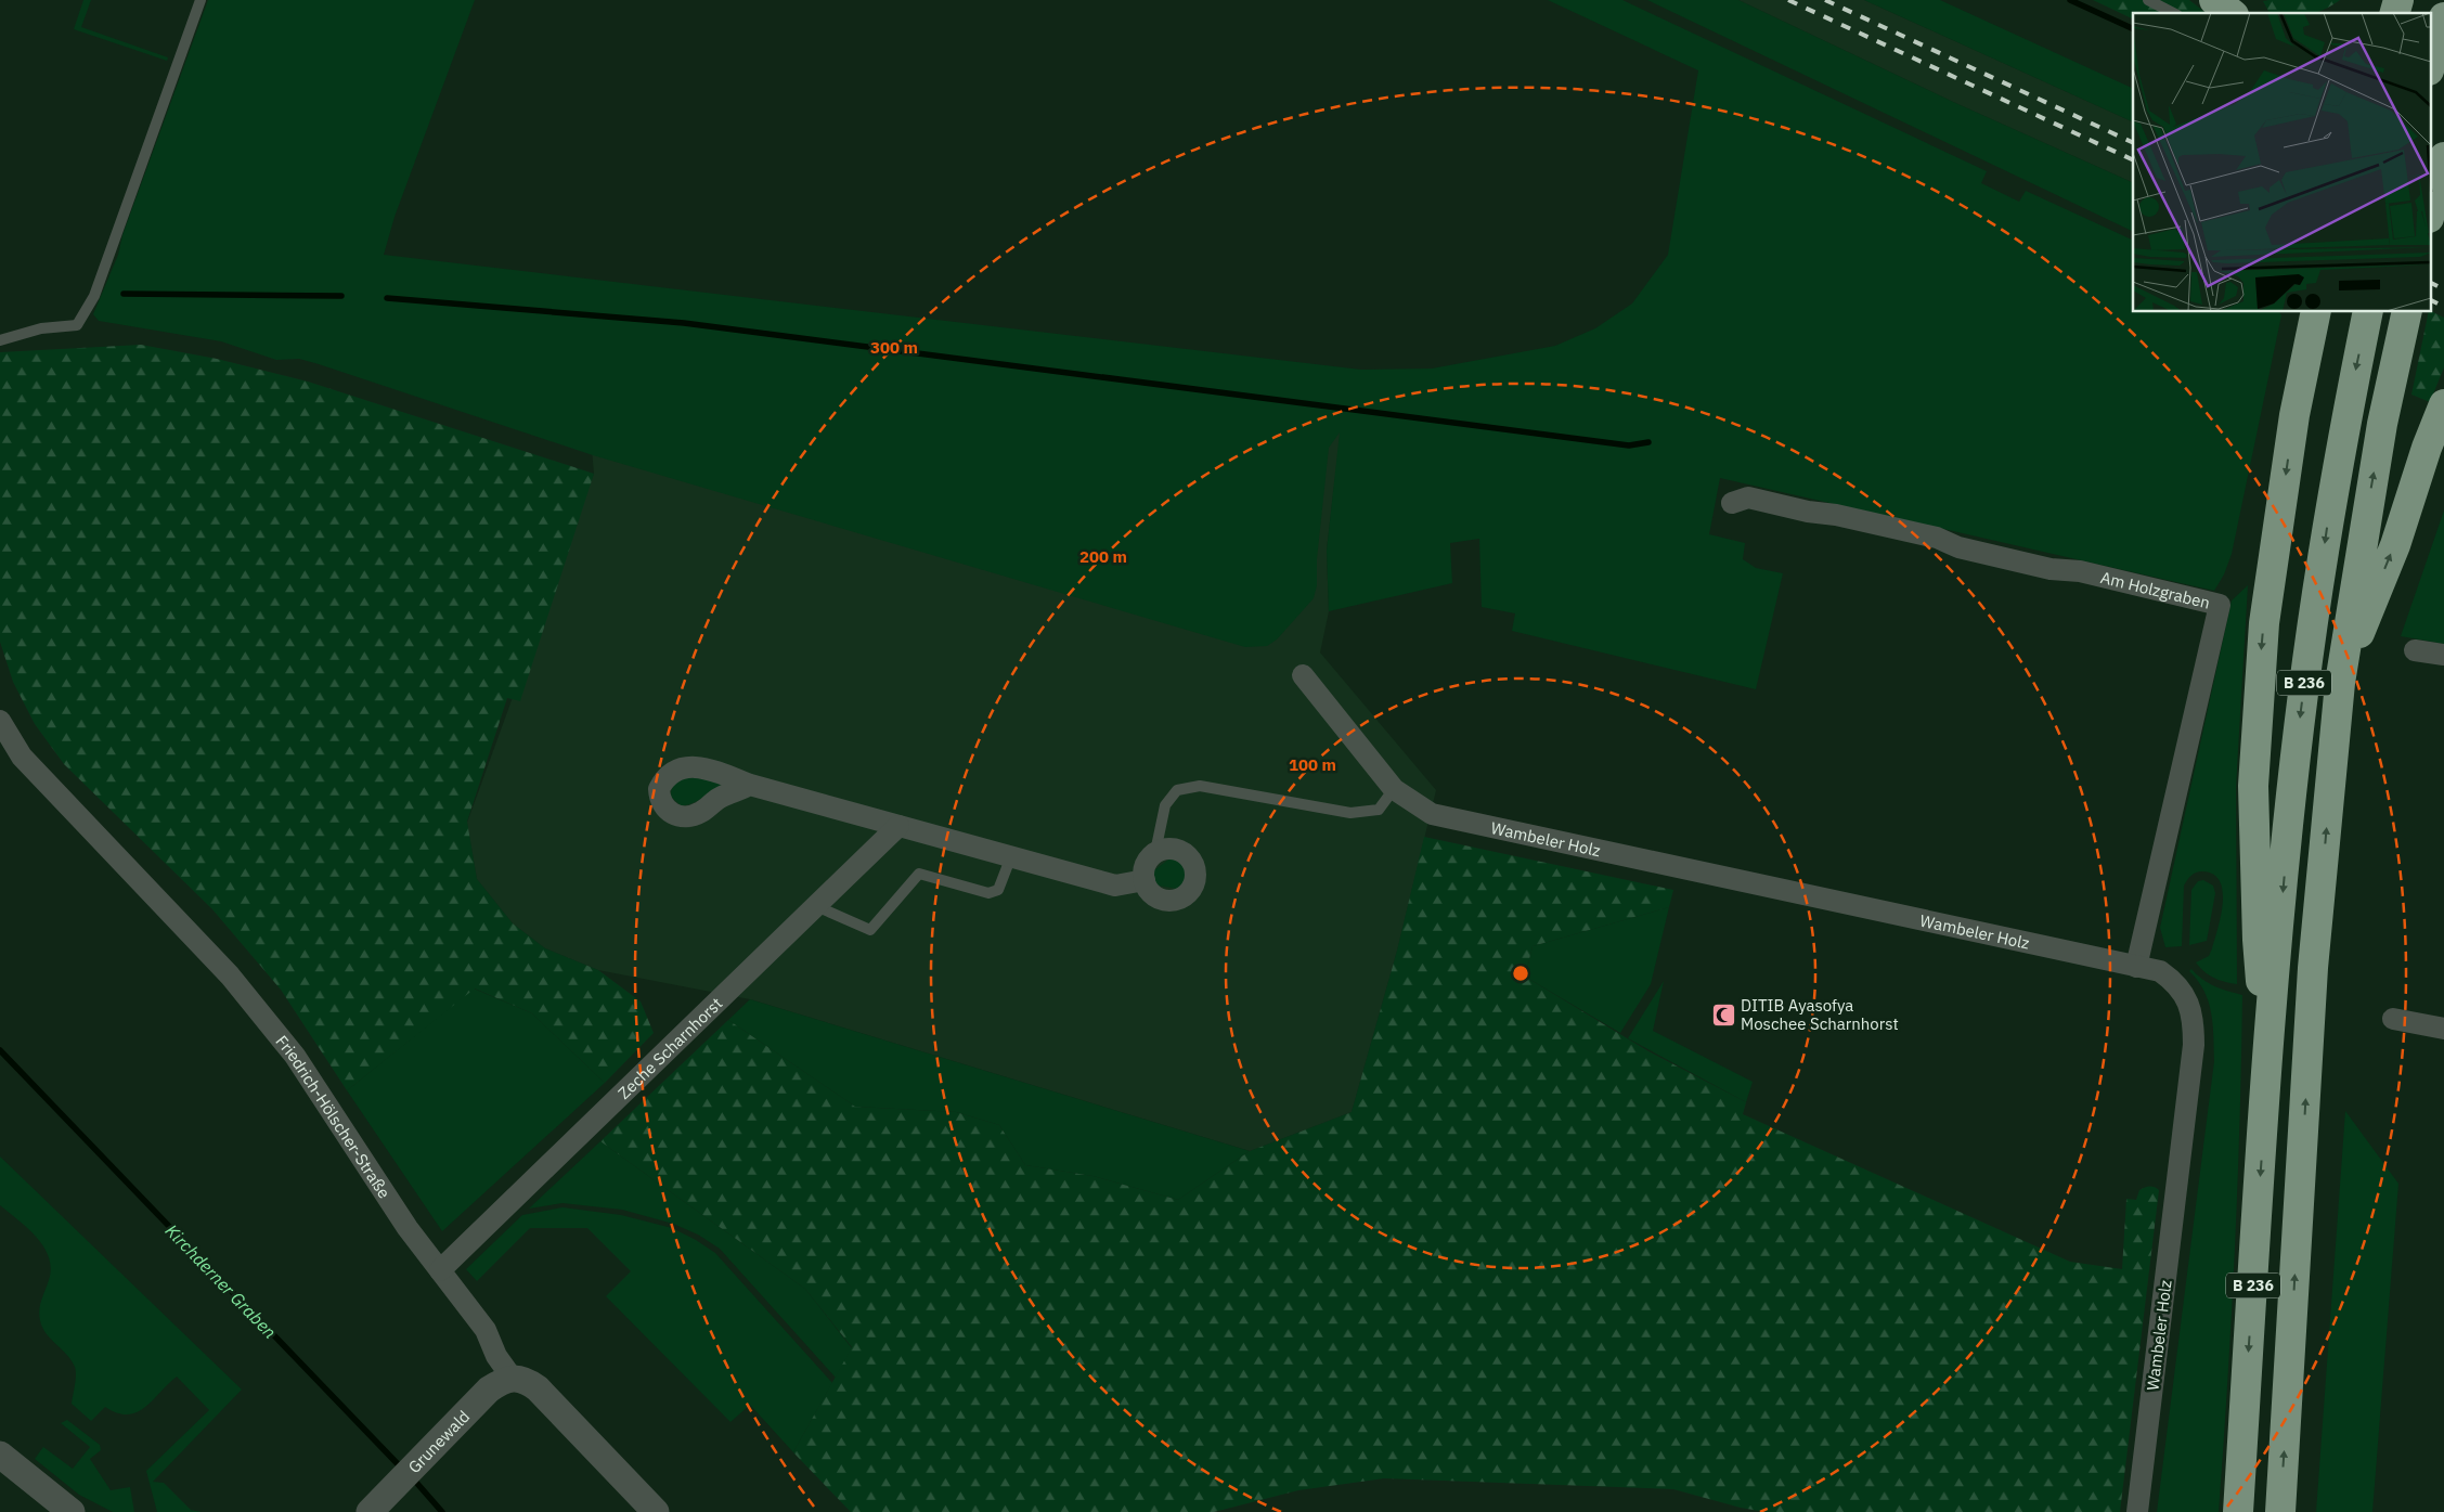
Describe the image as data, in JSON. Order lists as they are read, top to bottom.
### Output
{
  "streets": {
    "highway": ["B 236"],
    "street": [
      "Am Holzgraben",
      "Wambeler Holz",
      "Zeche Scharnhorst",
      "Friedrich-Hölscher-Straße",
      "Grunewald"
    ]
  },
  "crossings": [
    ["Am Holzgraben", "Wambeler Holz"],
    ["Zeche Scharnhorst", "Friedrich-Hölscher-Straße"],
    ["Friedrich-Hölscher-Straße", "Grunewald"]
  ],
  "water": ["Kirchderner Graben"],
  "places": {
    "mosque": ["DITIB Ayasofya Moschee Scharnhorst"]
  },
  "rings": ["300 m", "200 m", "100 m"]
}
